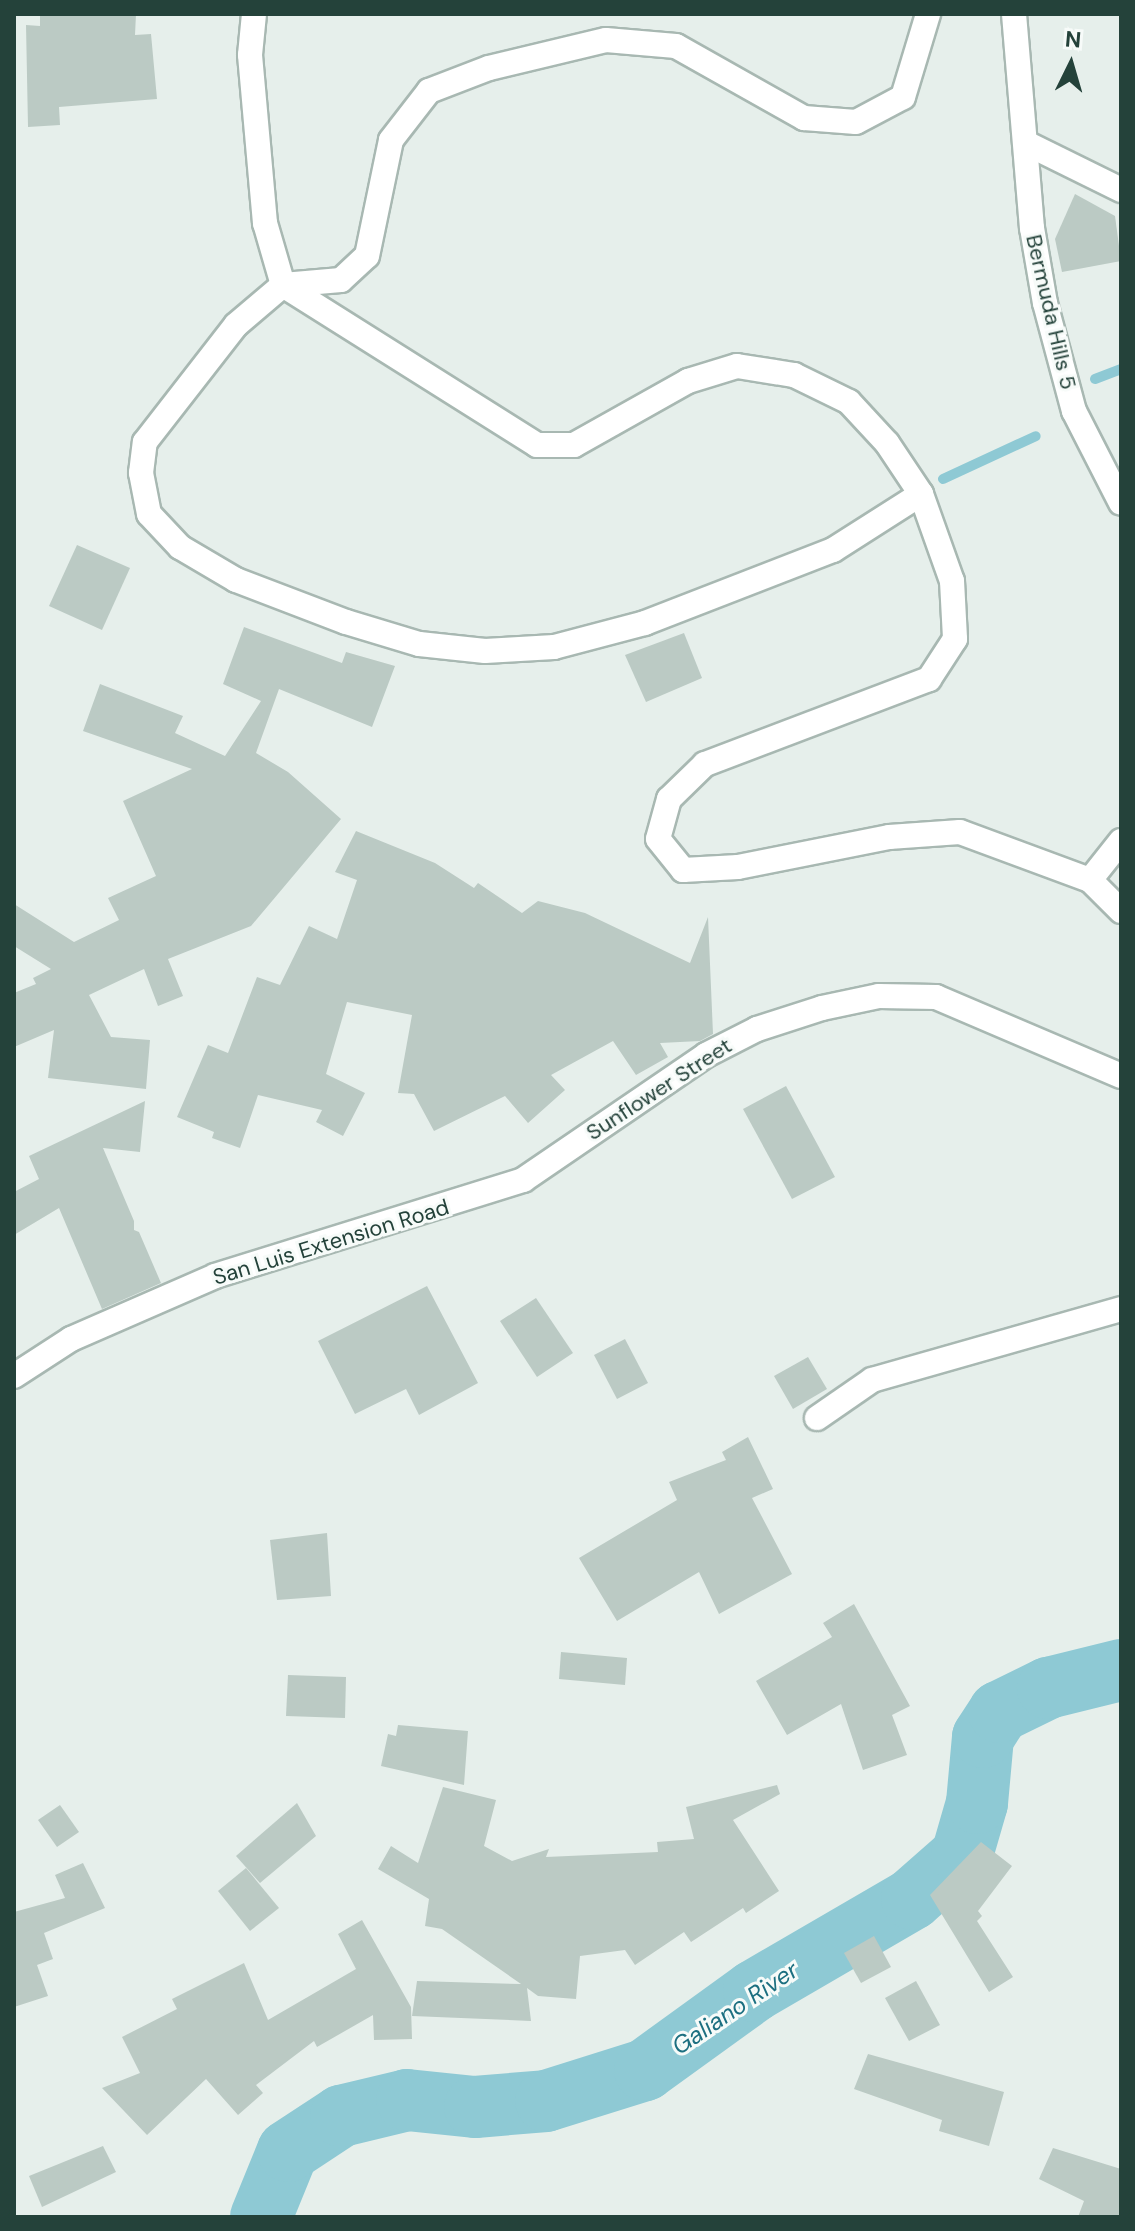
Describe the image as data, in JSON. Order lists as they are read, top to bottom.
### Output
{
  "streets": {
    "street": ["Bermuda Hills 5", "Sunflower Street", "San Luis Extension Road"]
  },
  "crossings": [
    ["Sunflower Street", "San Luis Extension Road"]
  ],
  "water": ["Galiano River"],
  "north": "top"
}
